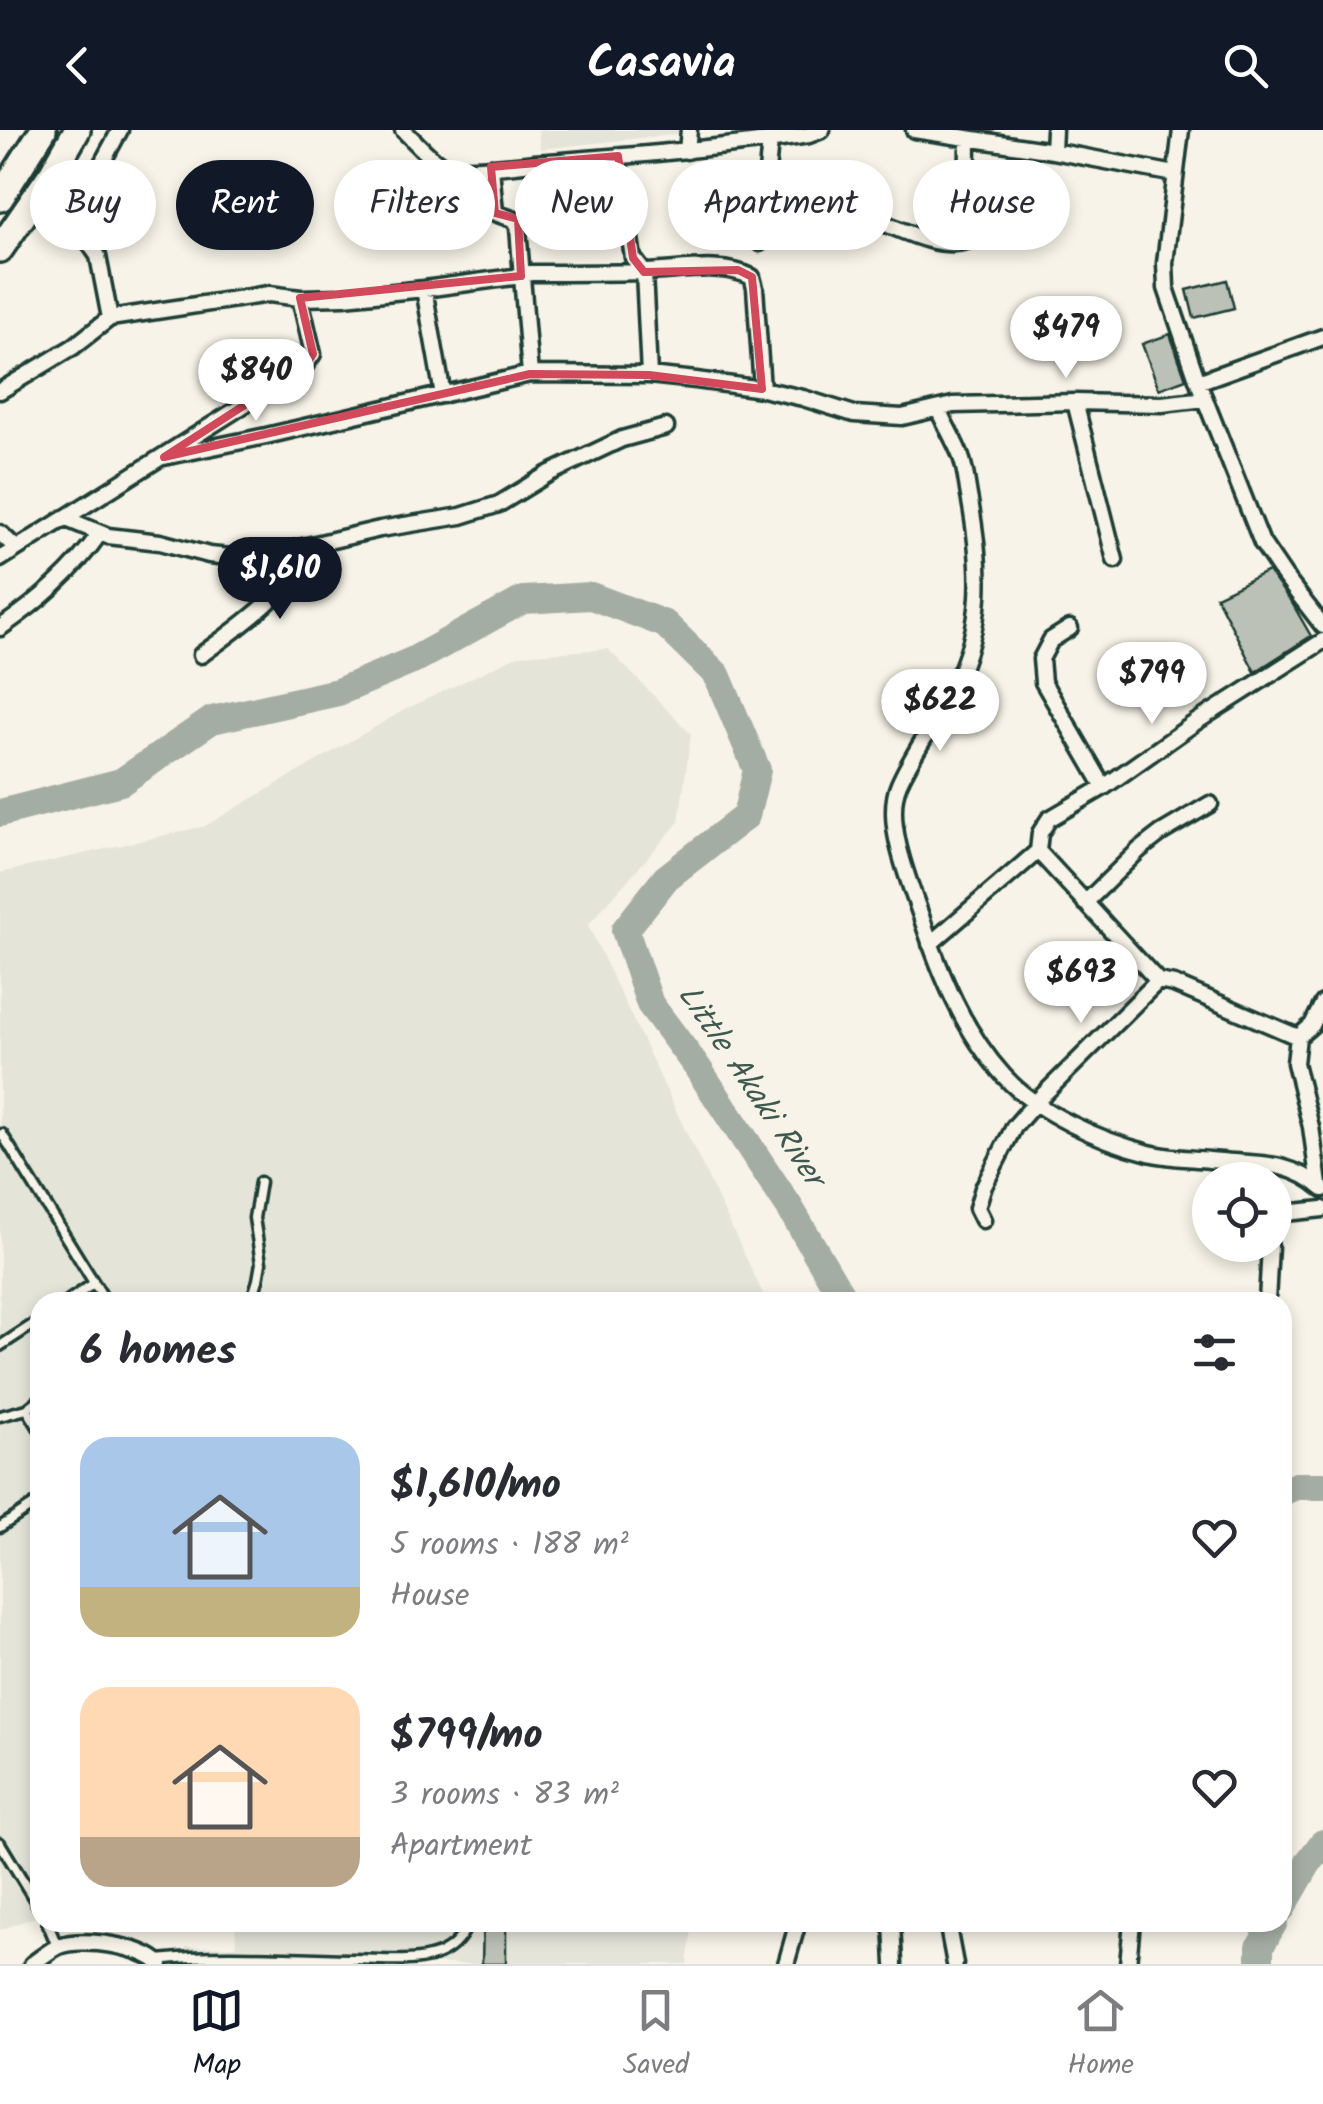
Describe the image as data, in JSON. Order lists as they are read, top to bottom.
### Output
{
  "water": ["Little Akaki River"],
  "page": {
    "header": "Casavia",
    "chip": [
      "Buy",
      "Rent",
      "Filters",
      "New",
      "Apartment",
      "House"
    ],
    "price": [
      "$479",
      "$840",
      "$1,610",
      "$799",
      "$622",
      "$693"
    ],
    "heading": "6 homes",
    "list": [
      {
        "name": "$1,610/mo",
        "note": "5 rooms · 188 m² · House"
      },
      {
        "name": "$799/mo",
        "note": "3 rooms · 83 m² · Apartment"
      }
    ],
    "tabs": ["Map", "Saved", "Home"]
  }
}
